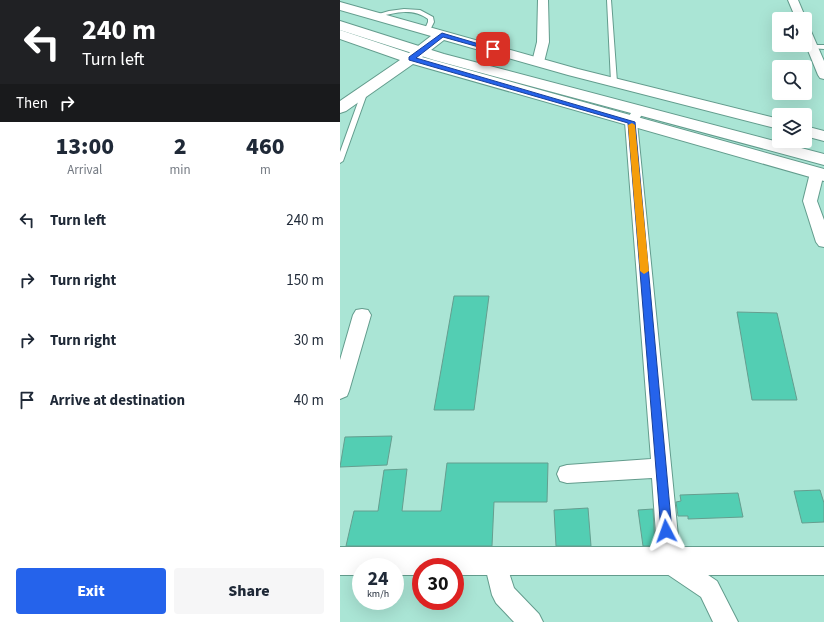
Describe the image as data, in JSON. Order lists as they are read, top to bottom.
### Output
{
  "page": {
    "turn": ["240 m", "Turn left"],
    "then": "Then",
    "eta": [
      "13:00",
      "Arrival",
      "2",
      "min",
      "460",
      "m"
    ],
    "list": [
      {
        "name": "Turn left",
        "value": "240 m"
      },
      {
        "name": "Turn right",
        "value": "150 m"
      },
      {
        "name": "Turn right",
        "value": "30 m"
      },
      {
        "name": "Arrive at destination",
        "value": "40 m"
      }
    ],
    "speed": "24 km/h",
    "limit": "30",
    "buttons": ["Exit", "Share"]
  }
}
